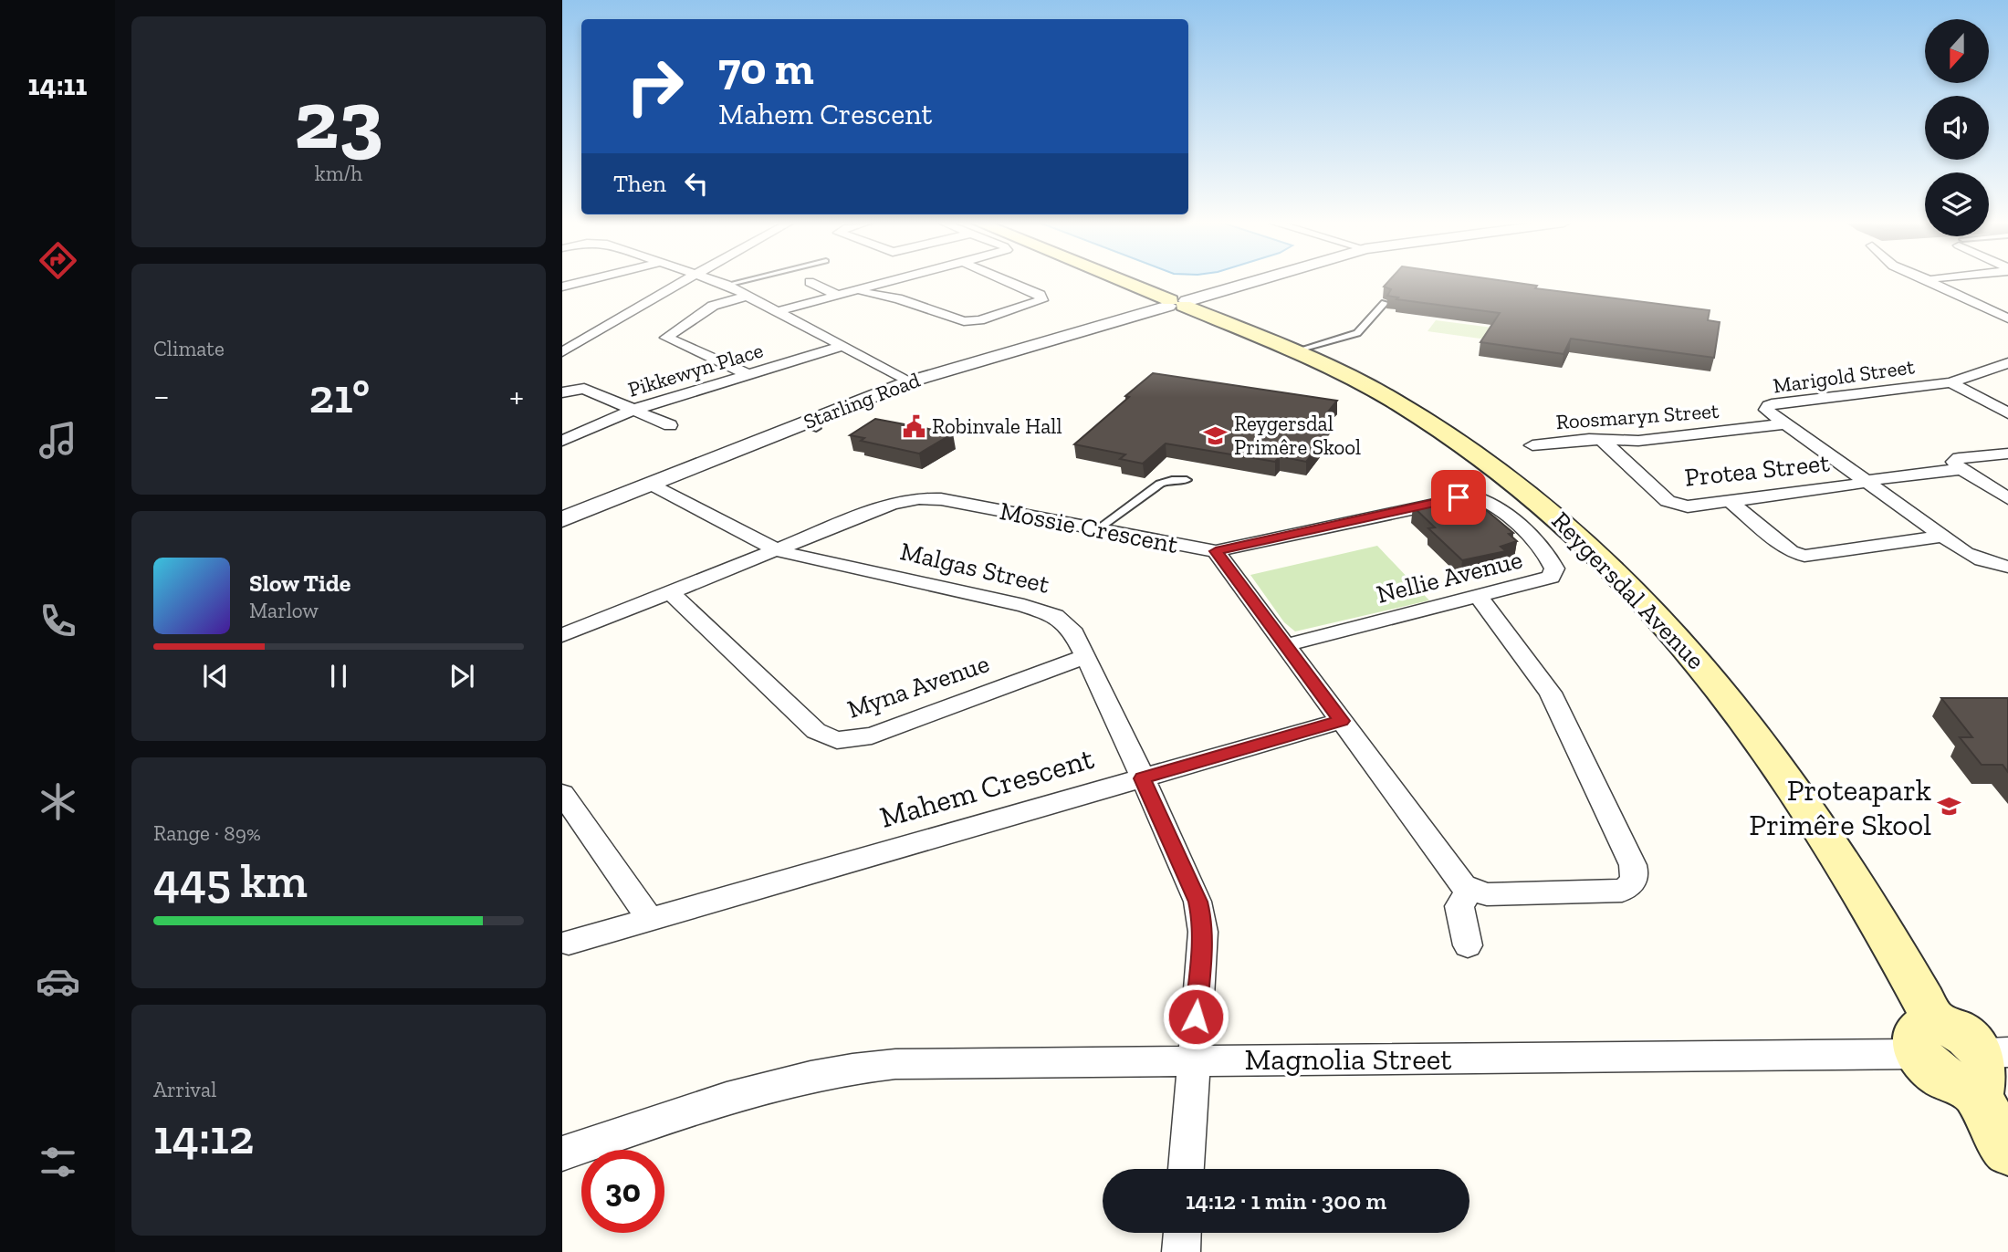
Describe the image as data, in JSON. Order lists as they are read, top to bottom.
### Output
{
  "streets": {
    "main road": ["Reygersdal Avenue"],
    "street": [
      "Pikkewyn Place",
      "Marigold Street",
      "Starling Road",
      "Roosmaryn Street",
      "Protea Street",
      "Mossie Crescent",
      "Malgas Street",
      "Nellie Avenue",
      "Myna Avenue",
      "Mahem Crescent",
      "Magnolia Street"
    ]
  },
  "crossings": [
    ["Marigold Street", "Roosmaryn Street"],
    ["Starling Road", "Malgas Street"],
    ["Starling Road", "Reygersdal Avenue"],
    ["Roosmaryn Street", "Protea Street"],
    ["Mossie Crescent", "Malgas Street"],
    ["Mossie Crescent", "Nellie Avenue"],
    ["Malgas Street", "Myna Avenue"],
    ["Malgas Street", "Mahem Crescent"],
    ["Malgas Street", "Magnolia Street"],
    ["Reygersdal Avenue", "Magnolia Street"]
  ],
  "places": {
    "public building": ["Robinvale Hall"],
    "school or university": ["Reygersdal Primêre Skool", "Proteapark Primêre Skool"]
  },
  "north": "bottom",
  "page": {
    "tabs": "14:11",
    "tile": [
      ["23", "km/h"],
      "Climate",
      ["Range · 89%", "445 km"],
      ["Arrival", "14:12"]
    ],
    "turn": ["70 m", "Mahem Crescent"],
    "then": "Then",
    "heat": ["−", "21°", "+"],
    "song": ["Slow Tide", "Marlow"],
    "limit": "30",
    "trip": "14:12 · 1 min · 300 m"
  }
}
